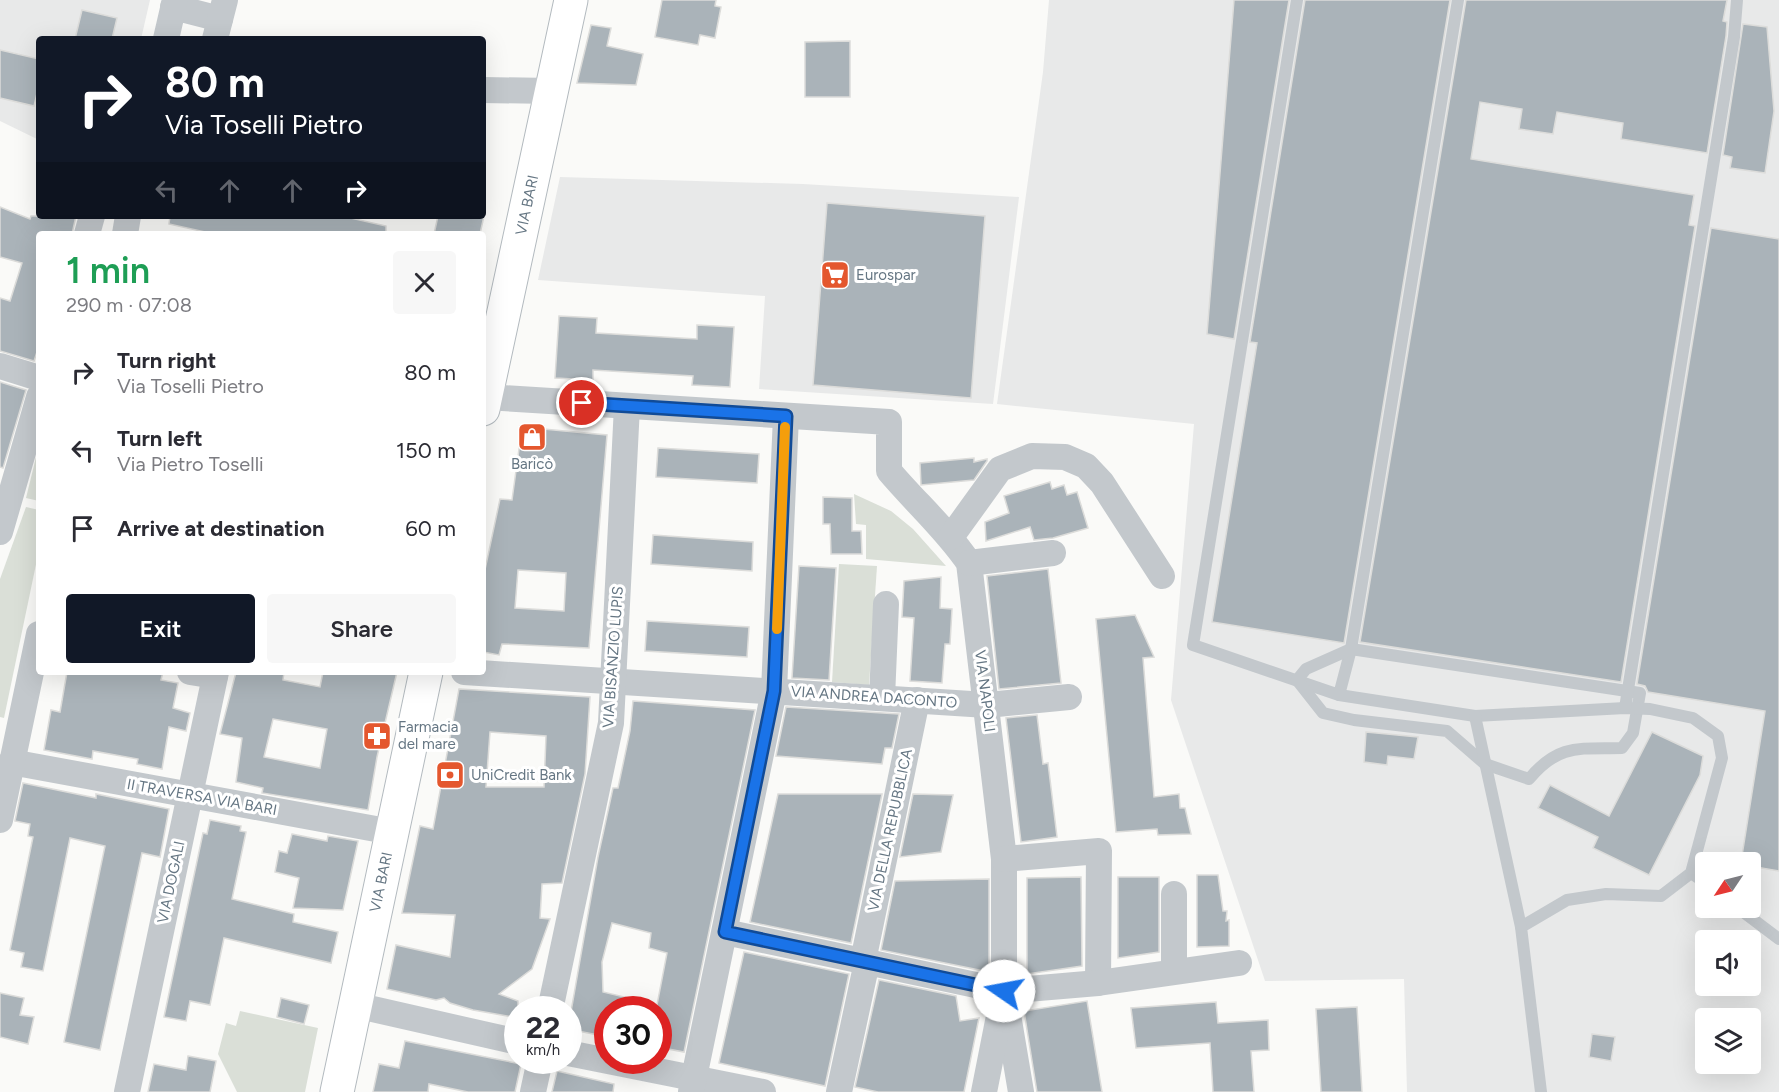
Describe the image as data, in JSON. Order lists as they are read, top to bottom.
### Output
{
  "streets": {
    "main road": ["VIA BARI"],
    "street": [
      "VIA BISANZIO LUPIS",
      "VIA NAPOLI",
      "VIA ANDREA DACONTO",
      "II TRAVERSA VIA BARI",
      "VIA DELLA REPUBBLICA",
      "VIA DOGALI"
    ]
  },
  "crossings": [
    ["VIA BARI", "II TRAVERSA VIA BARI"],
    ["VIA BISANZIO LUPIS", "VIA NAPOLI"],
    ["VIA BISANZIO LUPIS", "VIA ANDREA DACONTO"],
    ["VIA NAPOLI", "VIA ANDREA DACONTO"],
    ["VIA ANDREA DACONTO", "VIA DELLA REPUBBLICA"],
    ["II TRAVERSA VIA BARI", "VIA DOGALI"]
  ],
  "places": {
    "supermarket": ["Eurospar"],
    "shop": ["Baricò"],
    "pharmacy": ["Farmacia del mare"],
    "bank": ["UniCredit Bank"]
  },
  "north": "bottom left",
  "page": {
    "turn": ["80 m", "Via Toselli Pietro"],
    "heading": ["1 min", "290 m · 07:08"],
    "list": [
      {
        "name": "Turn right",
        "note": "Via Toselli Pietro",
        "value": "80 m"
      },
      {
        "name": "Turn left",
        "note": "Via Pietro Toselli",
        "value": "150 m"
      },
      {
        "name": "Arrive at destination",
        "value": "60 m"
      }
    ],
    "buttons": ["Exit", "Share"],
    "speed": "22 km/h",
    "limit": "30"
  }
}
